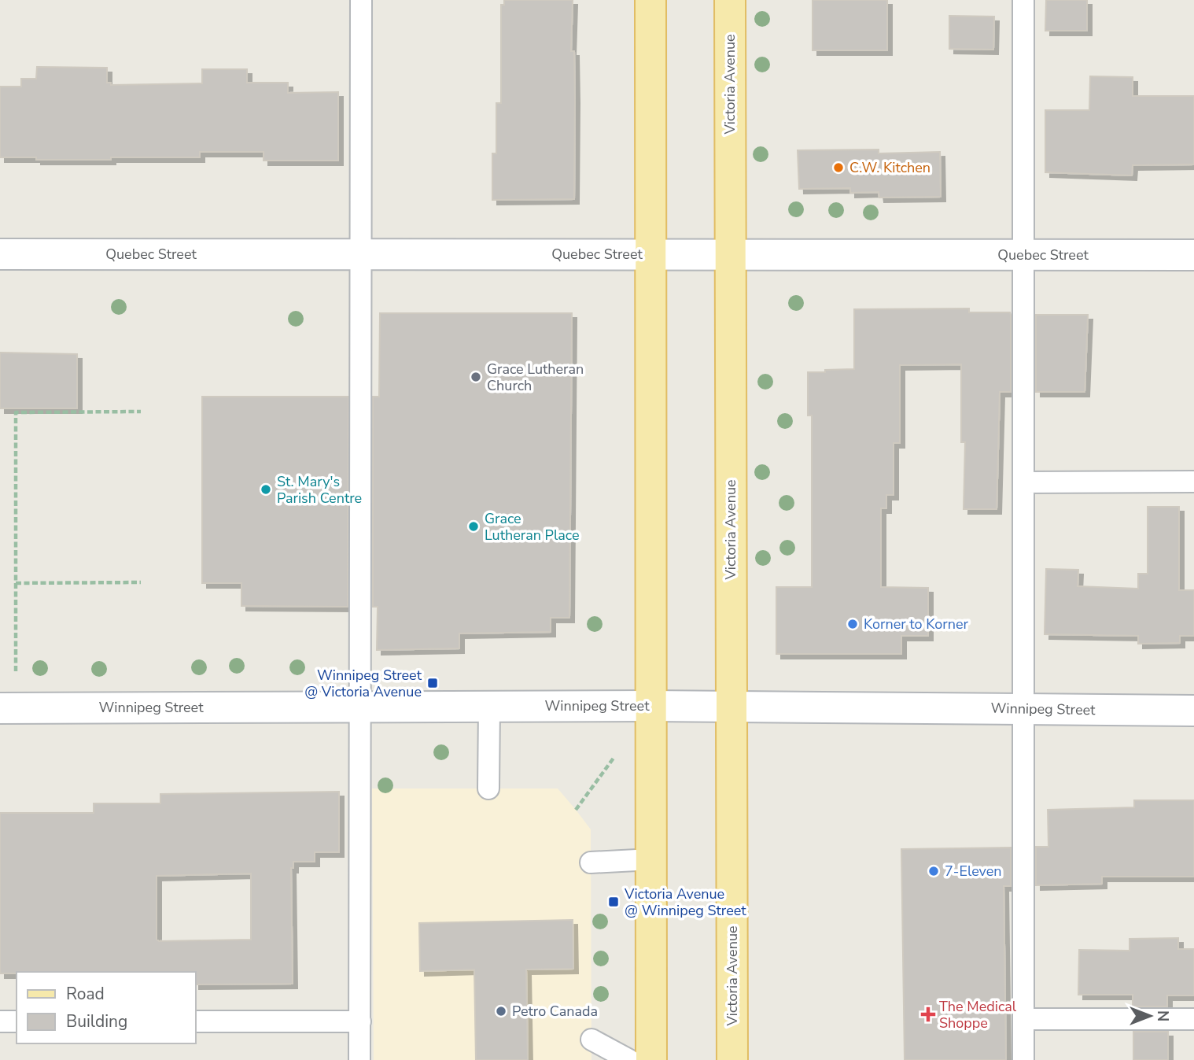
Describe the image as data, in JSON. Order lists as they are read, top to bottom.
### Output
{
  "streets": {
    "main road": ["Victoria Avenue"],
    "street": ["Quebec Street", "Winnipeg Street"]
  },
  "crossings": [
    ["Victoria Avenue", "Quebec Street"],
    ["Victoria Avenue", "Winnipeg Street"]
  ],
  "places": {
    "other": [
      "C.W. Kitchen",
      "Grace Lutheran Church",
      "St. Mary's Parish Centre",
      "Grace Lutheran Place",
      "Korner to Korner",
      "7-Eleven",
      "Petro Canada"
    ],
    "transit": ["Winnipeg Street @ Victoria Avenue", "Victoria Avenue @ Winnipeg Street"],
    "health": ["The Medical Shoppe"]
  },
  "legend": ["Road", "Building"],
  "north": "right"
}
